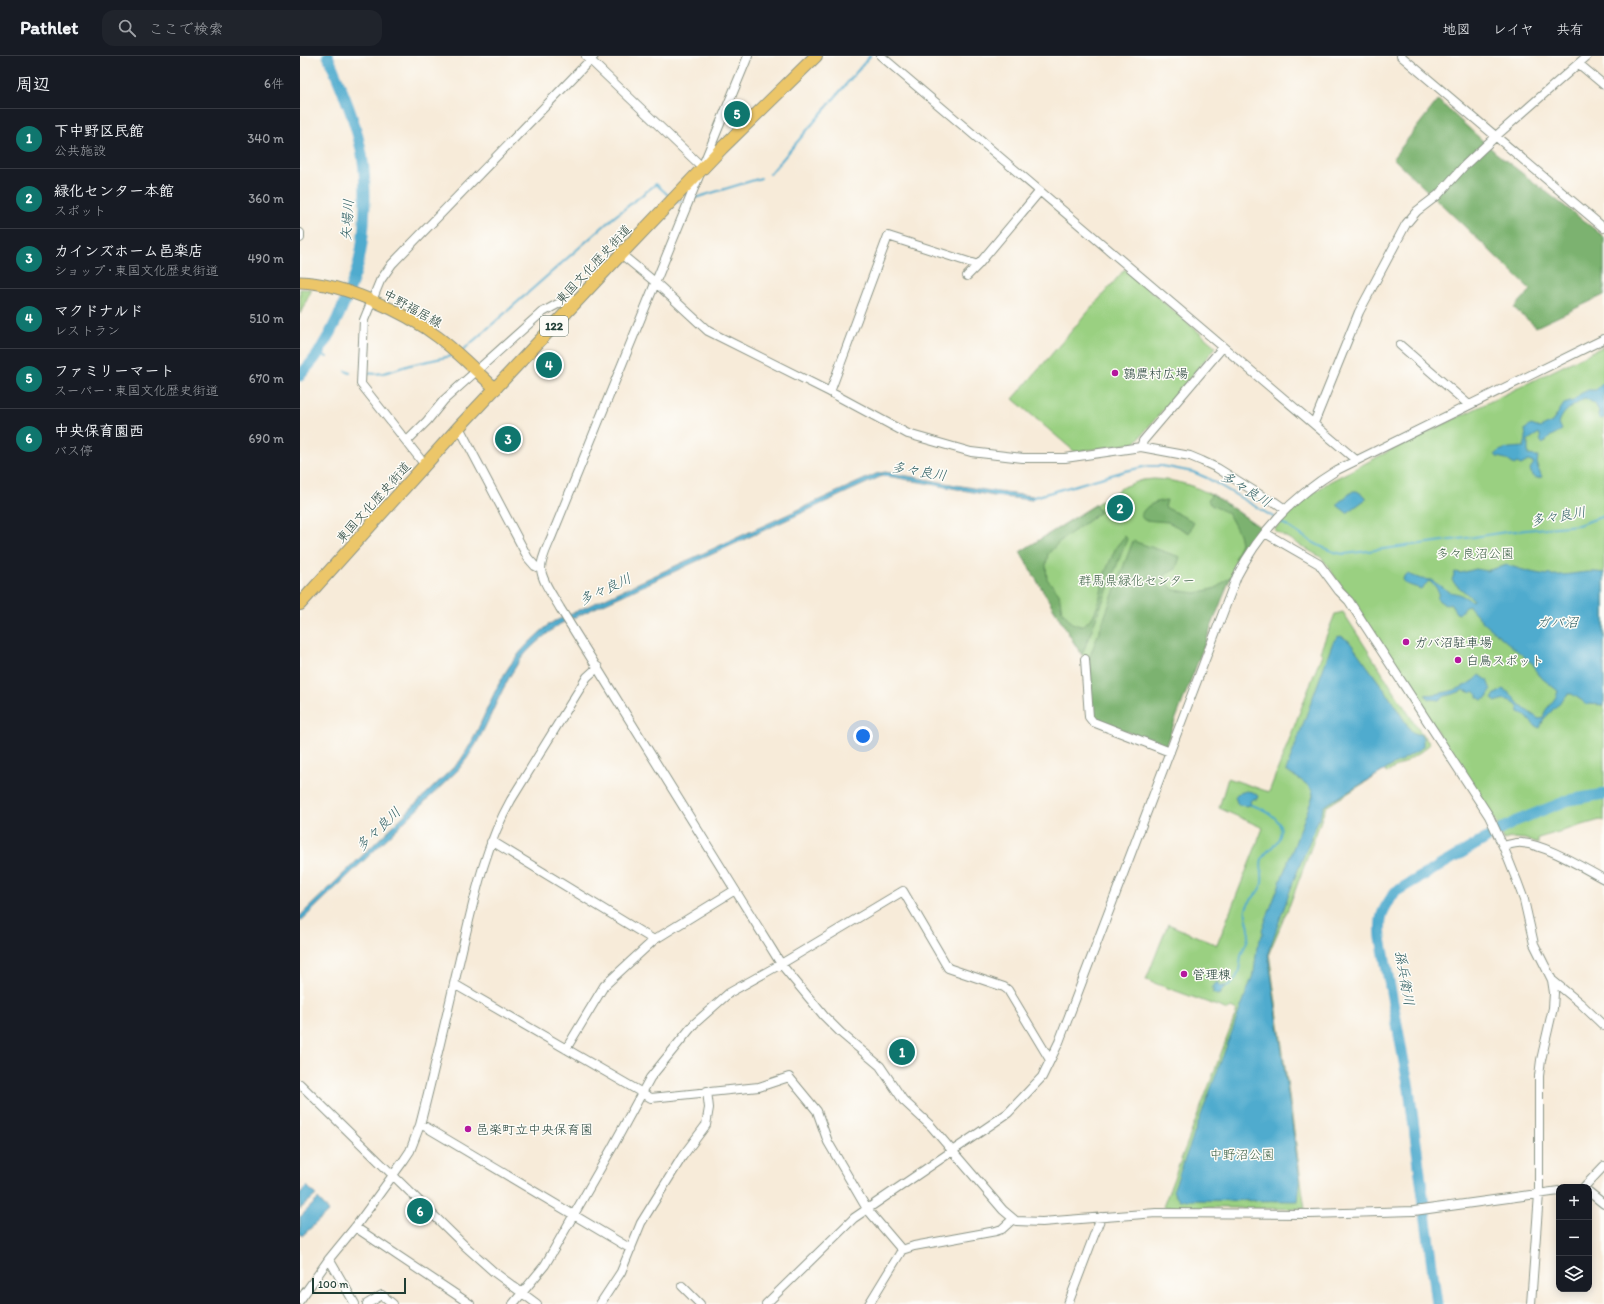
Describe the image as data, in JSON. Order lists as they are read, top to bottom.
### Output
{
  "streets": {
    "highway": ["東国文化歴史街道", "122"],
    "main road": ["中野福居線"]
  },
  "crossings": [
    ["東国文化歴史街道", "中野福居線"]
  ],
  "water": [
    "矢場川",
    "多々良川",
    "ガバ沼",
    "孫兵衛川"
  ],
  "parks": ["多々良沼公園", "群馬県緑化センター", "中野沼公園"],
  "places": [
    "鶉農村広場",
    "ガバ沼駐車場",
    "白鳥スポット",
    "管理棟",
    "邑楽町立中央保育園"
  ],
  "scale_bar": "100 m",
  "page": {
    "header": "Pathlet",
    "search": "ここで検索",
    "nav": ["地図", "レイヤ", "共有"],
    "heading": ["周辺", "6件"],
    "pins": [
      "5",
      "4",
      "3",
      "2",
      "1",
      "6"
    ],
    "list": [
      {
        "mark": "1",
        "name": "下中野区民館",
        "note": "公共施設",
        "value": "340 m"
      },
      {
        "mark": "2",
        "name": "緑化センター本館",
        "note": "スポット",
        "value": "360 m"
      },
      {
        "mark": "3",
        "name": "カインズホーム邑楽店",
        "note": "ショップ · 東国文化歴史街道",
        "value": "490 m"
      },
      {
        "mark": "4",
        "name": "マクドナルド",
        "note": "レストラン",
        "value": "510 m"
      },
      {
        "mark": "5",
        "name": "ファミリーマート",
        "note": "スーパー · 東国文化歴史街道",
        "value": "670 m"
      },
      {
        "mark": "6",
        "name": "中央保育園西",
        "note": "バス停",
        "value": "690 m"
      }
    ],
    "map_buttons": ["+", "−"],
    "scale": "100 m"
  }
}
